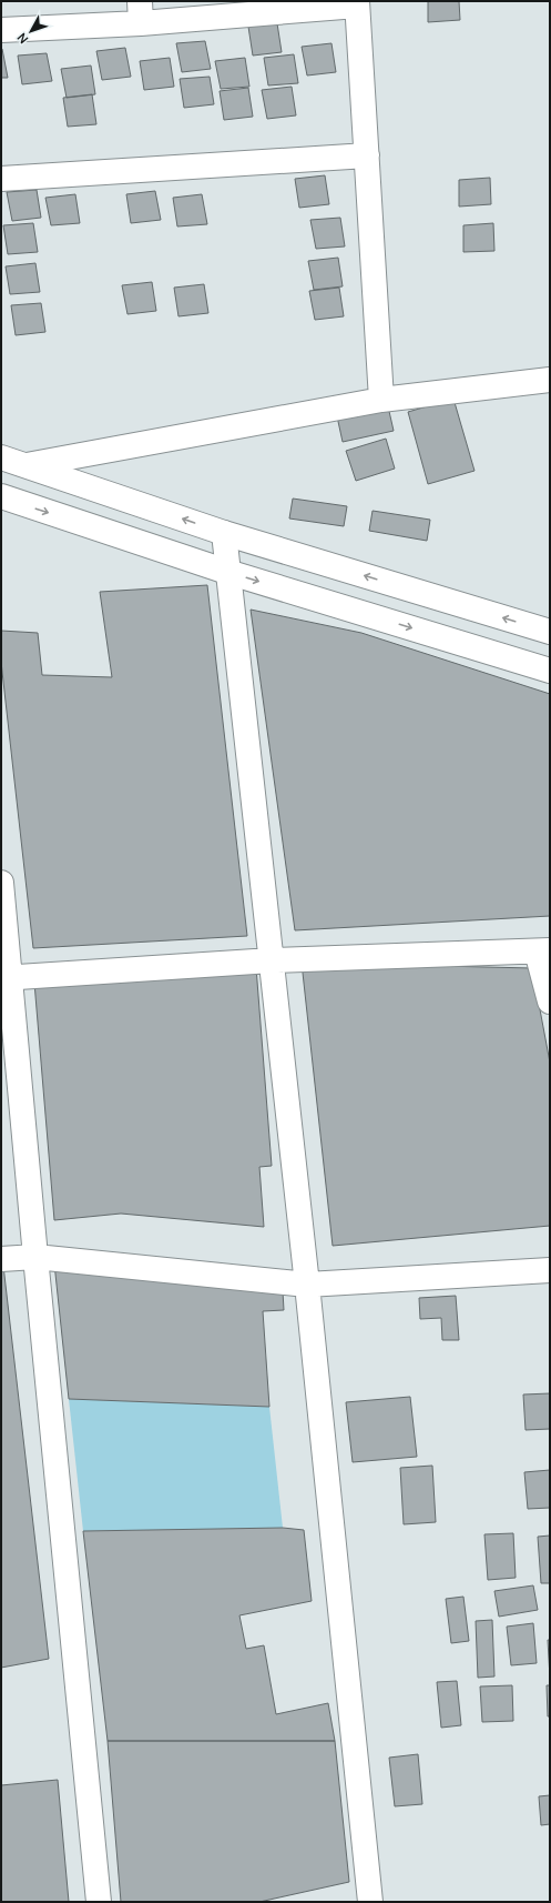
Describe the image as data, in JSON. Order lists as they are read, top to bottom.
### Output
{
  "north": "bottom left"
}
